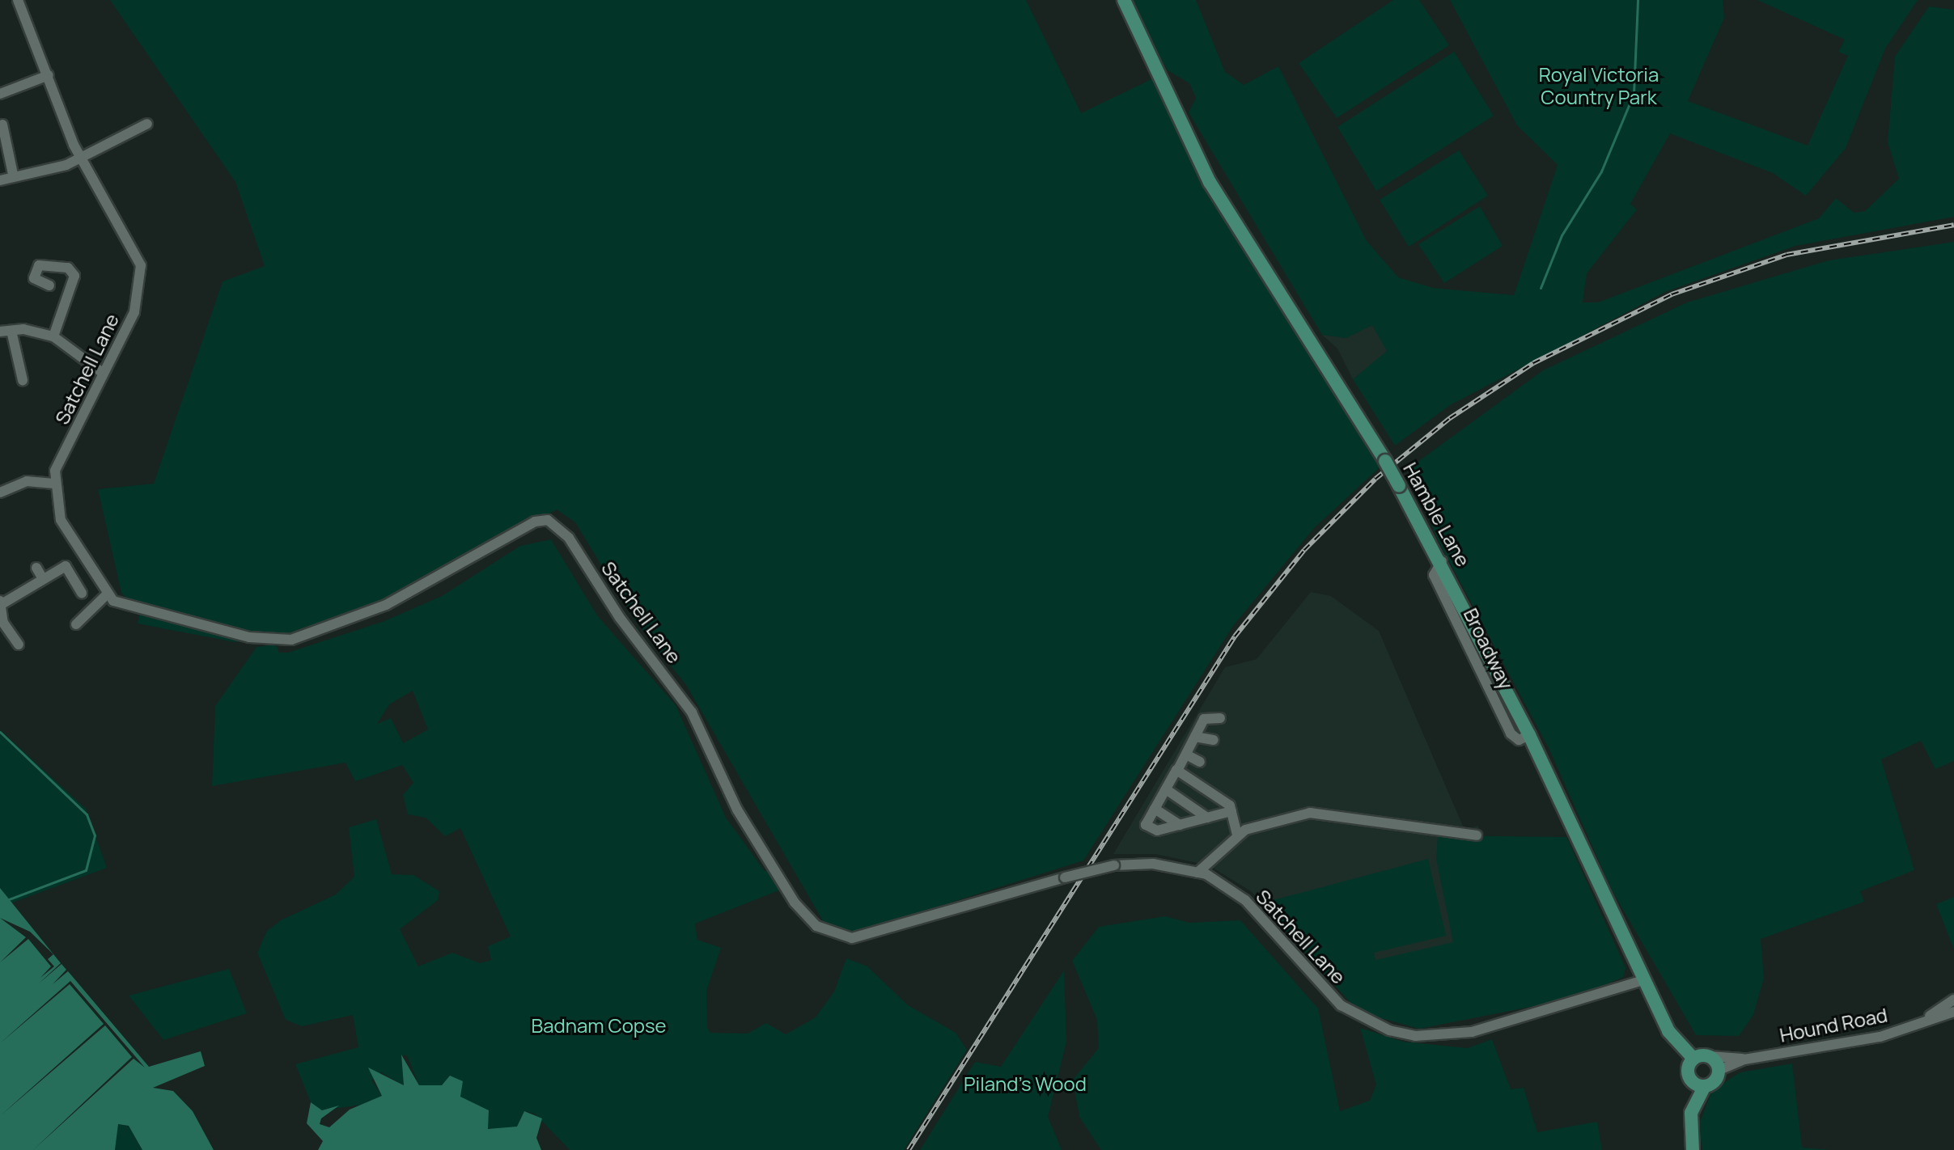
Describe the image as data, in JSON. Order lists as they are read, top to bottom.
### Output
{
  "streets": {
    "main road": ["Hamble Lane"],
    "street": ["Satchell Lane", "Hound Road"]
  },
  "crossings": [
    ["Satchell Lane", "Hamble Lane"],
    ["Hamble Lane", "Hound Road"]
  ],
  "parks": ["Royal Victoria Country Park", "Badnam Copse", "Piland's Wood"]
}
